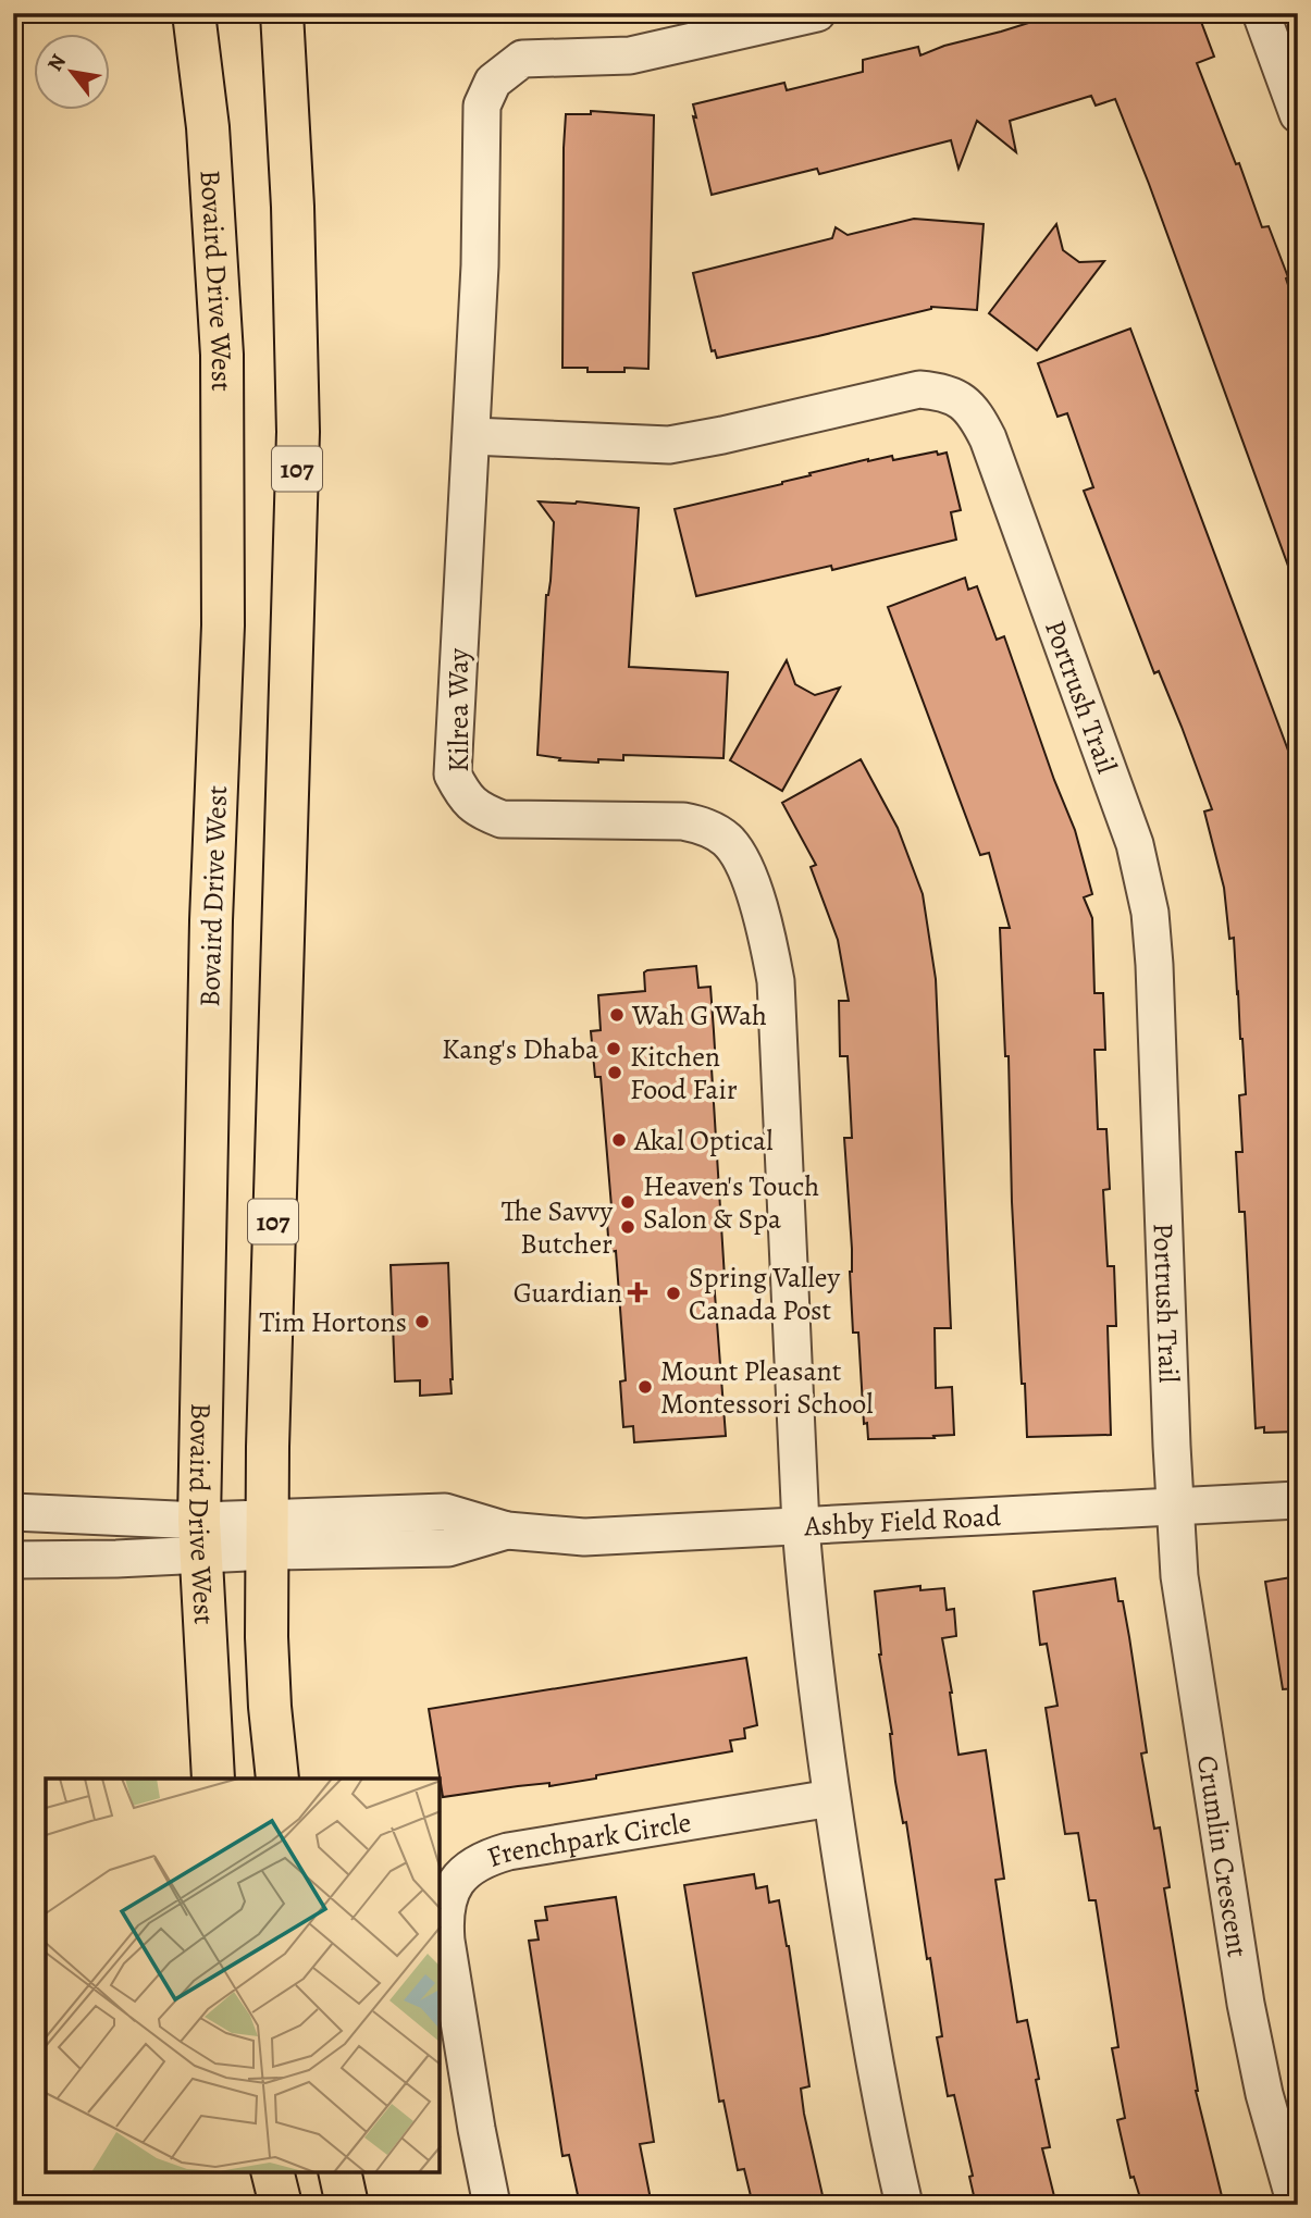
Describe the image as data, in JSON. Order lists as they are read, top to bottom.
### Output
{
  "streets": {
    "main road": ["Bovaird Drive West", "107"],
    "street": [
      "Portrush Trail",
      "Kilrea Way",
      "Ashby Field Road",
      "Frenchpark Circle",
      "Crumlin Crescent"
    ]
  },
  "crossings": [
    ["Bovaird Drive West", "Ashby Field Road"],
    ["107", "Ashby Field Road"],
    ["Portrush Trail", "Kilrea Way"],
    ["Portrush Trail", "Ashby Field Road"],
    ["Portrush Trail", "Crumlin Crescent"],
    ["Kilrea Way", "Ashby Field Road"],
    ["Ashby Field Road", "Crumlin Crescent"]
  ],
  "places": {
    "other": [
      "Wah G Wah",
      "Kang's Dhaba",
      "Kitchen Food Fair",
      "Akal Optical",
      "Heaven's Touch Salon & Spa",
      "The Savvy Butcher",
      "Spring Valley Canada Post",
      "Tim Hortons",
      "Mount Pleasant Montessori School"
    ],
    "health": ["Guardian"]
  },
  "north": "top left"
}
